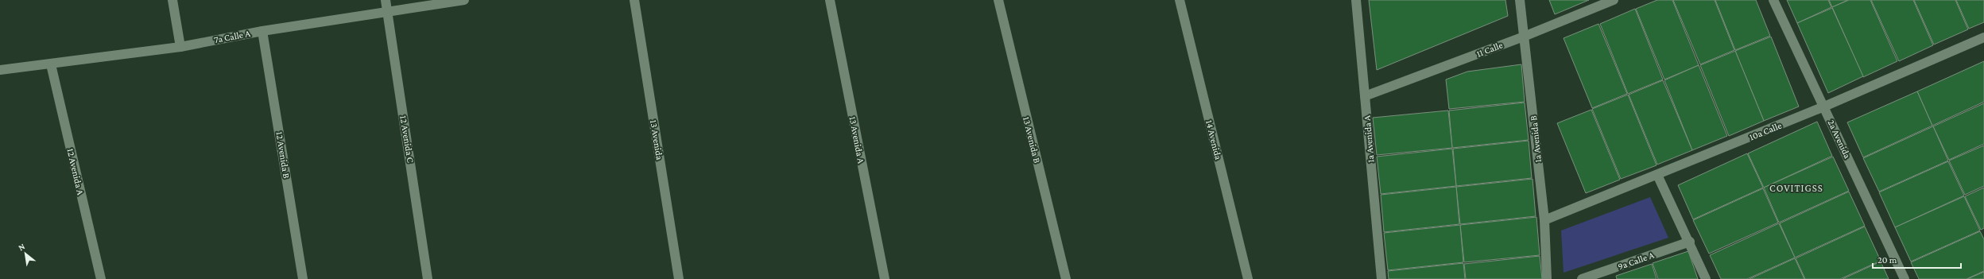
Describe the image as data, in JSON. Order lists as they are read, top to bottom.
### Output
{
  "streets": {
    "street": [
      "7a Calle A",
      "11 Calle",
      "10a Calle",
      "12 Avenida C",
      "1a Avenida A",
      "1a Avenida B",
      "2a Avenida",
      "13 Avenida",
      "13 Avenida A",
      "13 Avenida B",
      "14 Avenida",
      "12 Avenida B",
      "12 Avenida A",
      "9a Calle A"
    ]
  },
  "crossings": [
    ["7a Calle A", "12 Avenida C"],
    ["7a Calle A", "12 Avenida B"],
    ["7a Calle A", "12 Avenida A"],
    ["11 Calle", "1a Avenida A"],
    ["11 Calle", "1a Avenida B"],
    ["10a Calle", "1a Avenida B"],
    ["10a Calle", "2a Avenida"]
  ],
  "districts": ["COVITIGSS"],
  "scale_bar": "20 m",
  "north": "top left"
}
